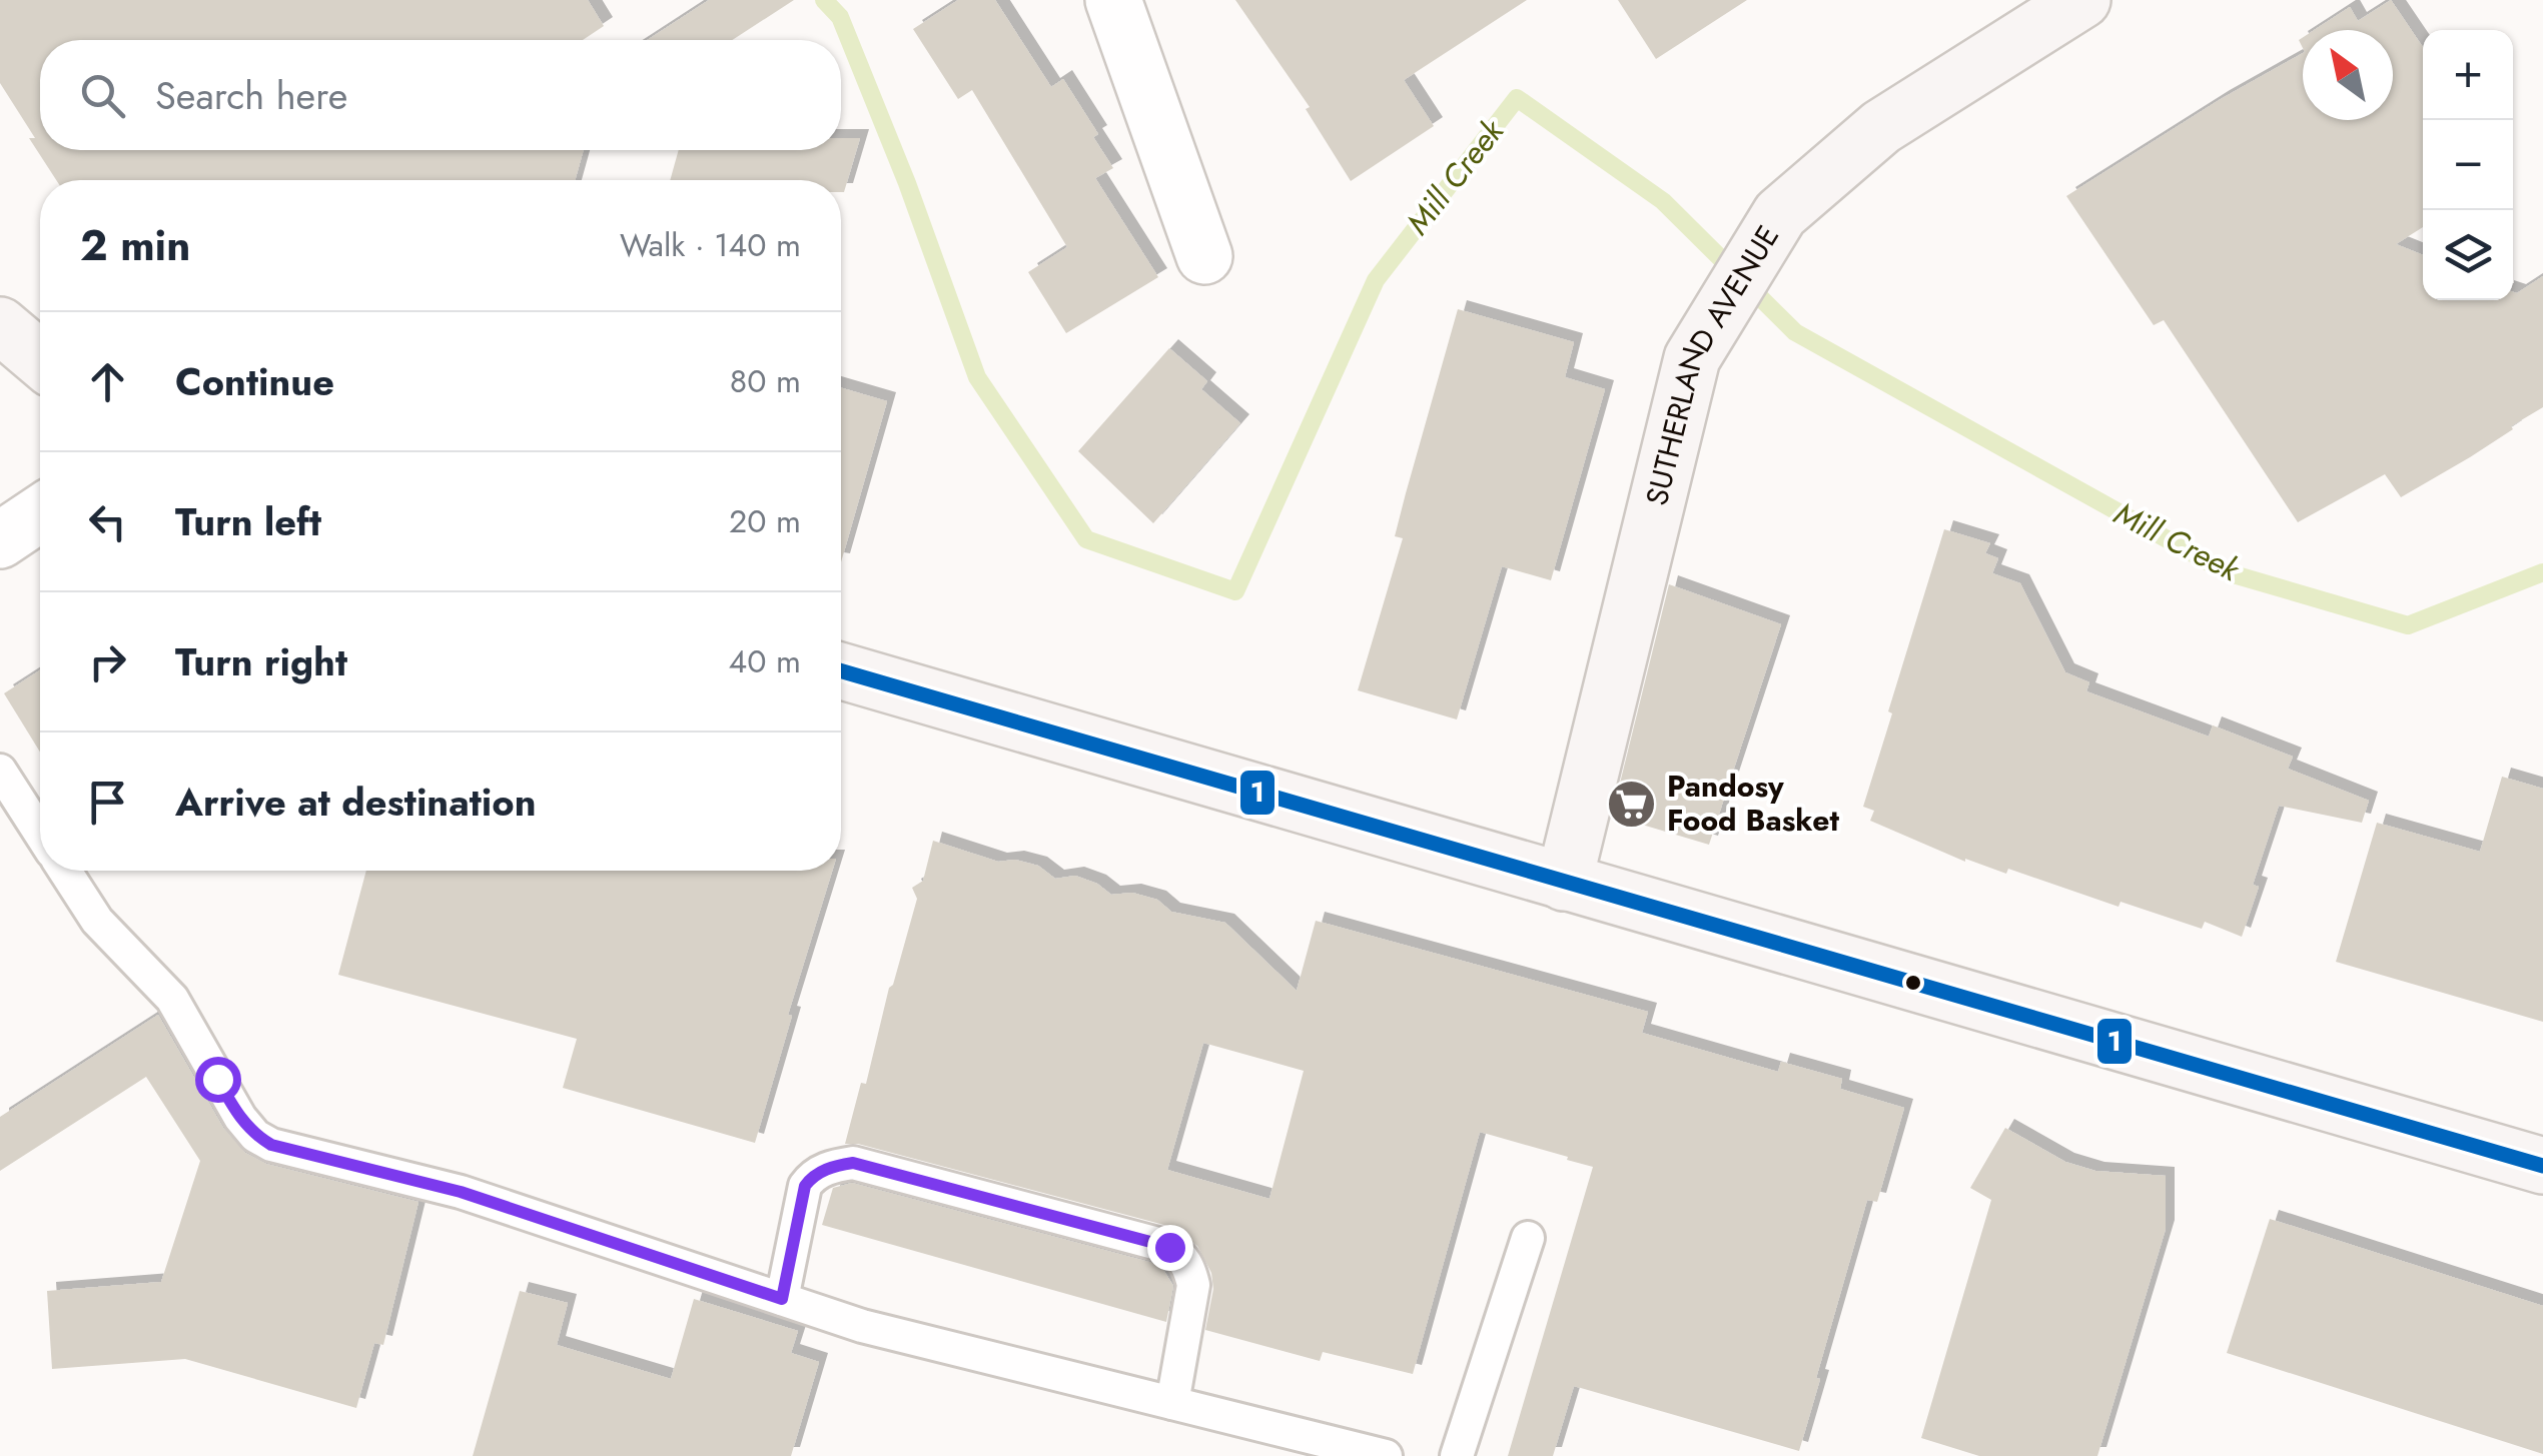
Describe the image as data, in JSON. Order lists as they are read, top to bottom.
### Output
{
  "streets": {
    "main road": ["SUTHERLAND AVENUE"]
  },
  "water": ["Mill Creek"],
  "places": {
    "supermarket": ["Pandosy Food Basket"]
  },
  "lines": ["transit line 1"],
  "north": "top left",
  "page": {
    "map_buttons": ["+", "−"],
    "search": "Search here",
    "heading": ["2 min", "Walk · 140 m"],
    "list": [
      ["Continue", "80 m"],
      ["Turn left", "20 m"],
      ["Turn right", "40 m"],
      "Arrive at destination"
    ]
  }
}
